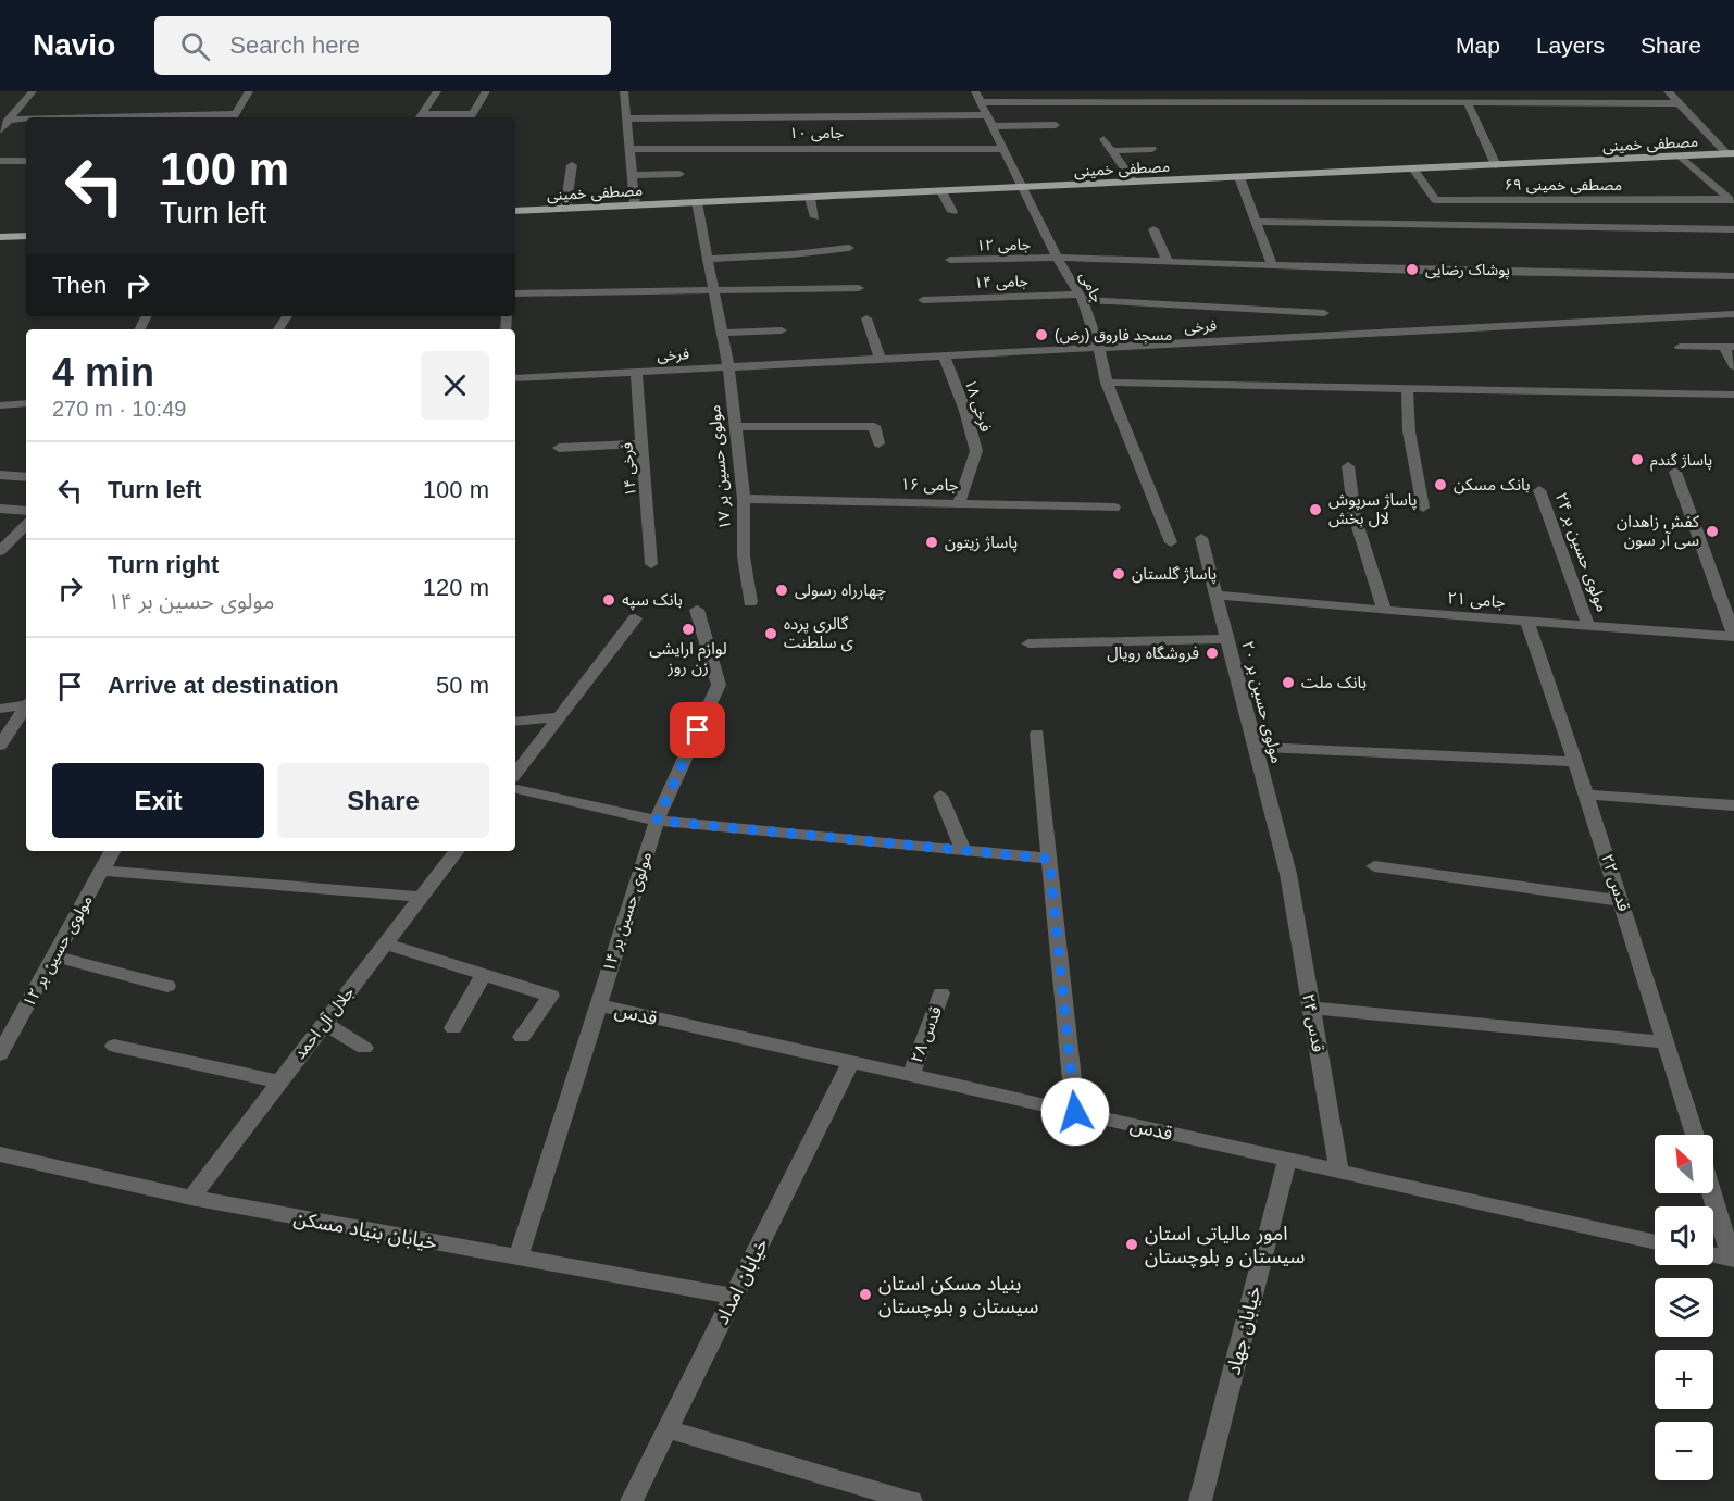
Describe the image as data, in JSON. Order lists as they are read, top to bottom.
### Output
{
  "streets": {
    "main road": ["مصطفی خمینی"],
    "street": [
      "جامی ۱۰",
      "مصطفی خمینی ۶۹",
      "جامی ۱۲",
      "جامی ۱۴",
      "جامی",
      "فرخی",
      "فرخی ۱۸",
      "مولوی حسین بر ۱۷",
      "فرخی ۱۴",
      "جامی ۱۶",
      "مولوی حسین بر ۲۴",
      "جامی ۲۱",
      "مولوی حسین بر ۲۰",
      "قدس ۲۲",
      "مولوی حسین بر ۱۴",
      "مولوی حسین بر ۱۲",
      "قدس",
      "جلال آل احمد",
      "قدس ۲۴",
      "قدس ۲۸",
      "خیابان بنیاد مسکن",
      "خیابان امداد",
      "خیابان جهاد"
    ]
  },
  "crossings": [
    ["جامی ۱۰", "جامی"],
    ["مصطفی خمینی", "مصطفی خمینی ۶۹"],
    ["مصطفی خمینی", "جامی"],
    ["مصطفی خمینی", "مولوی حسین بر ۱۷"],
    ["جامی ۱۲", "جامی"],
    ["جامی ۱۴", "جامی"],
    ["جامی", "فرخی"],
    ["فرخی", "فرخی ۱۸"],
    ["فرخی", "مولوی حسین بر ۱۷"],
    ["فرخی", "فرخی ۱۴"],
    ["فرخی ۱۸", "جامی ۱۶"],
    ["مولوی حسین بر ۱۷", "جامی ۱۶"],
    ["مولوی حسین بر ۲۴", "جامی ۲۱"],
    ["جامی ۲۱", "مولوی حسین بر ۲۰"],
    ["جامی ۲۱", "قدس ۲۲"],
    ["مولوی حسین بر ۲۰", "قدس ۲۴"],
    ["مولوی حسین بر ۱۴", "قدس"],
    ["مولوی حسین بر ۱۴", "خیابان بنیاد مسکن"],
    ["قدس", "قدس ۲۴"],
    ["قدس", "قدس ۲۸"],
    ["قدس", "خیابان امداد"],
    ["قدس", "خیابان جهاد"],
    ["جلال آل احمد", "خیابان بنیاد مسکن"],
    ["خیابان بنیاد مسکن", "خیابان امداد"]
  ],
  "places": [
    "پوشاک رضایی",
    "مسجد فاروق (رض)",
    "پاساژ گندم",
    "بانک مسکن",
    "پاساژ سرپوش لال بخش",
    "کفش زاهدان سی آر سون",
    "پاساژ زیتون",
    "پاساژ گلستان",
    "چهارراه رسولی",
    "بانک سپه",
    "لوازم ارایشی زن روز",
    "گالری پرده ی سلطنت",
    "فروشگاه رویال",
    "بانک ملت",
    "امور مالیاتی استان سیستان و بلوچستان",
    "بنیاد مسکن استان سیستان و بلوچستان"
  ],
  "north": "top left",
  "page": {
    "header": "Navio",
    "search": "Search here",
    "nav": ["Map", "Layers", "Share"],
    "turn": ["100 m", "Turn left"],
    "then": "Then",
    "heading": ["4 min", "270 m · 10:49"],
    "list": [
      {
        "name": "Turn left",
        "value": "100 m"
      },
      {
        "name": "Turn right",
        "note": "مولوی حسین بر ۱۴",
        "value": "120 m"
      },
      {
        "name": "Arrive at destination",
        "value": "50 m"
      }
    ],
    "buttons": ["Exit", "Share"],
    "map_buttons": ["+", "−"]
  }
}
